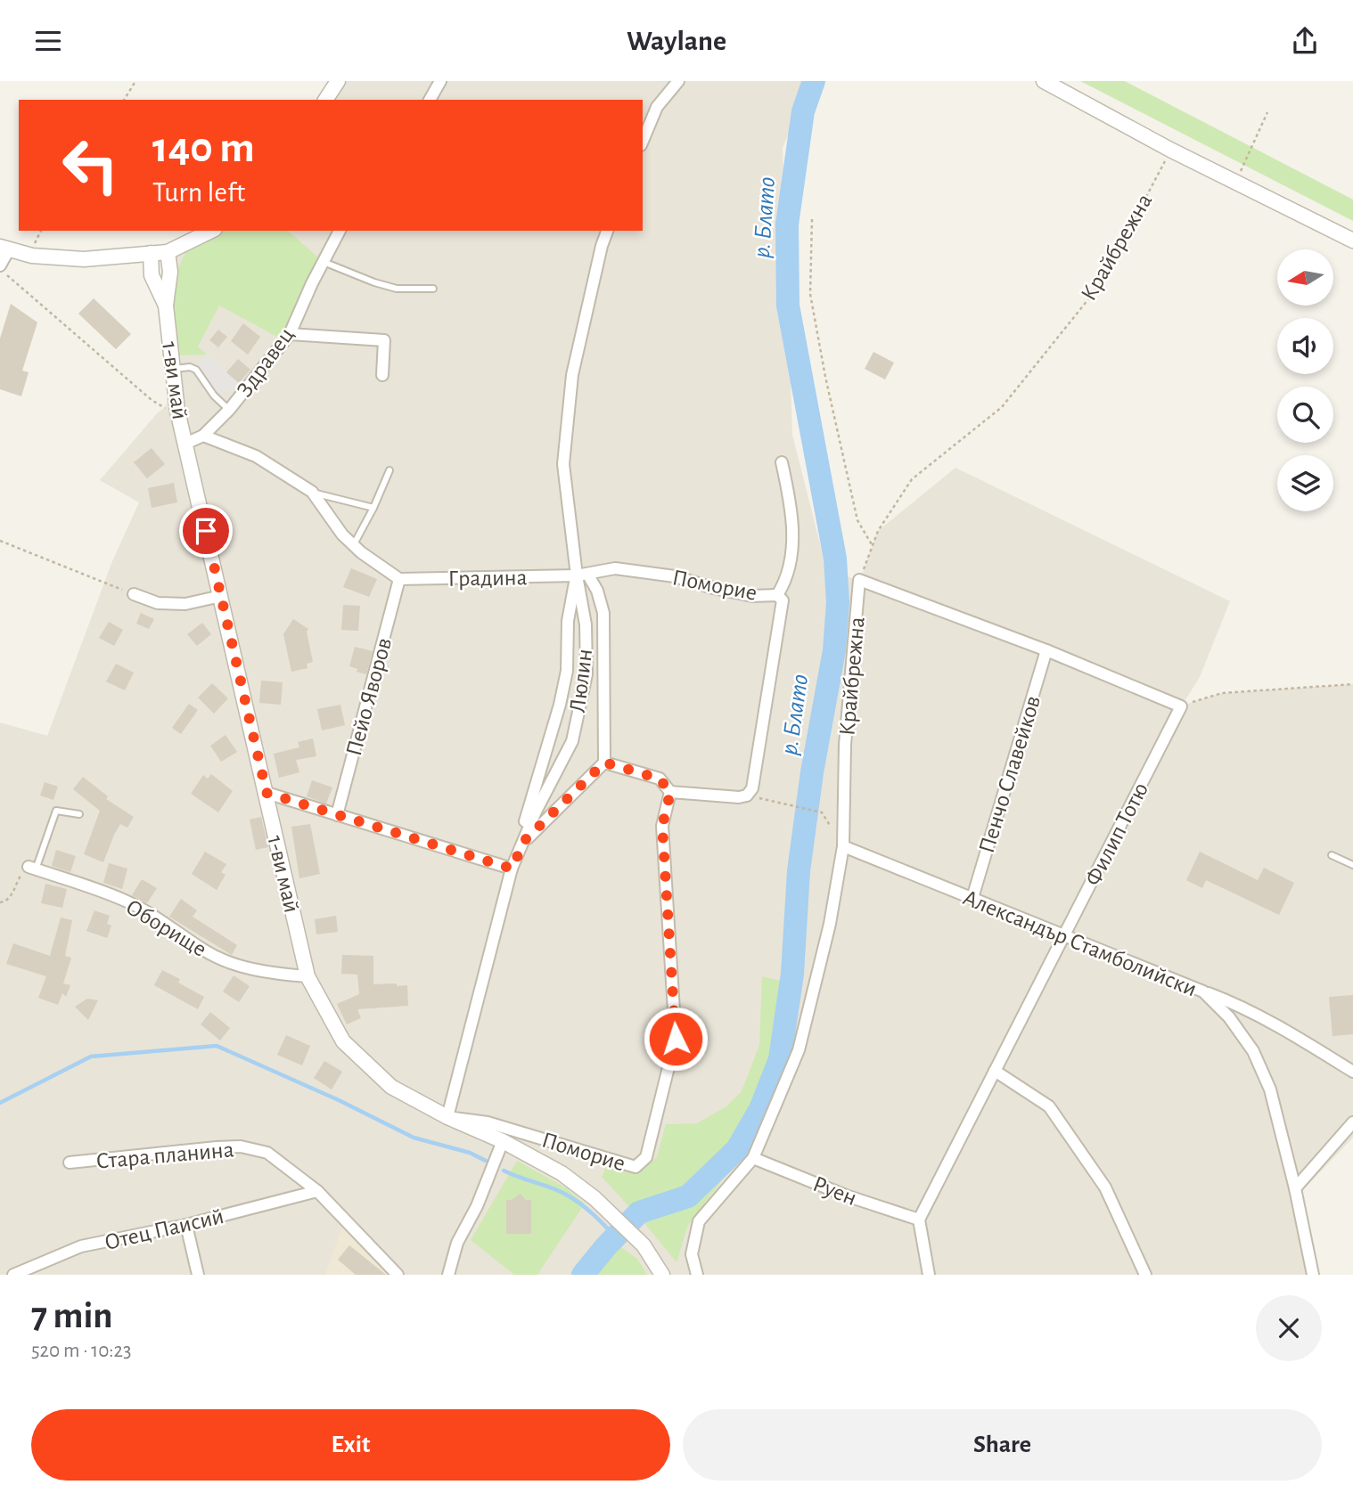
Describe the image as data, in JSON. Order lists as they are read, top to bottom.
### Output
{
  "streets": {
    "street": [
      "Крайбрежна",
      "Здравец",
      "1-ви май",
      "Градина",
      "Поморие",
      "Люлин",
      "Пейо Яворов",
      "Пенчо Славейков",
      "Филип Тотю",
      "Оборище",
      "Александър Стамболийски",
      "Стара планина",
      "Руен",
      "Отец Паисий"
    ]
  },
  "crossings": [
    ["Крайбрежна", "Александър Стамболийски"],
    ["Крайбрежна", "Руен"],
    ["Здравец", "1-ви май"],
    ["1-ви май", "Поморие"],
    ["1-ви май", "Люлин"],
    ["1-ви май", "Оборище"],
    ["Градина", "Поморие"],
    ["Градина", "Люлин"],
    ["Градина", "Пейо Яворов"],
    ["Поморие", "Люлин"],
    ["Пенчо Славейков", "Александър Стамболийски"],
    ["Филип Тотю", "Александър Стамболийски"],
    ["Филип Тотю", "Руен"],
    ["Стара планина", "Отец Паисий"]
  ],
  "water": ["р. Блато"],
  "north": "left",
  "page": {
    "header": "Waylane",
    "turn": ["140 m", "Turn left"],
    "heading": ["7 min", "520 m · 10:23"],
    "buttons": ["Exit", "Share"]
  }
}
